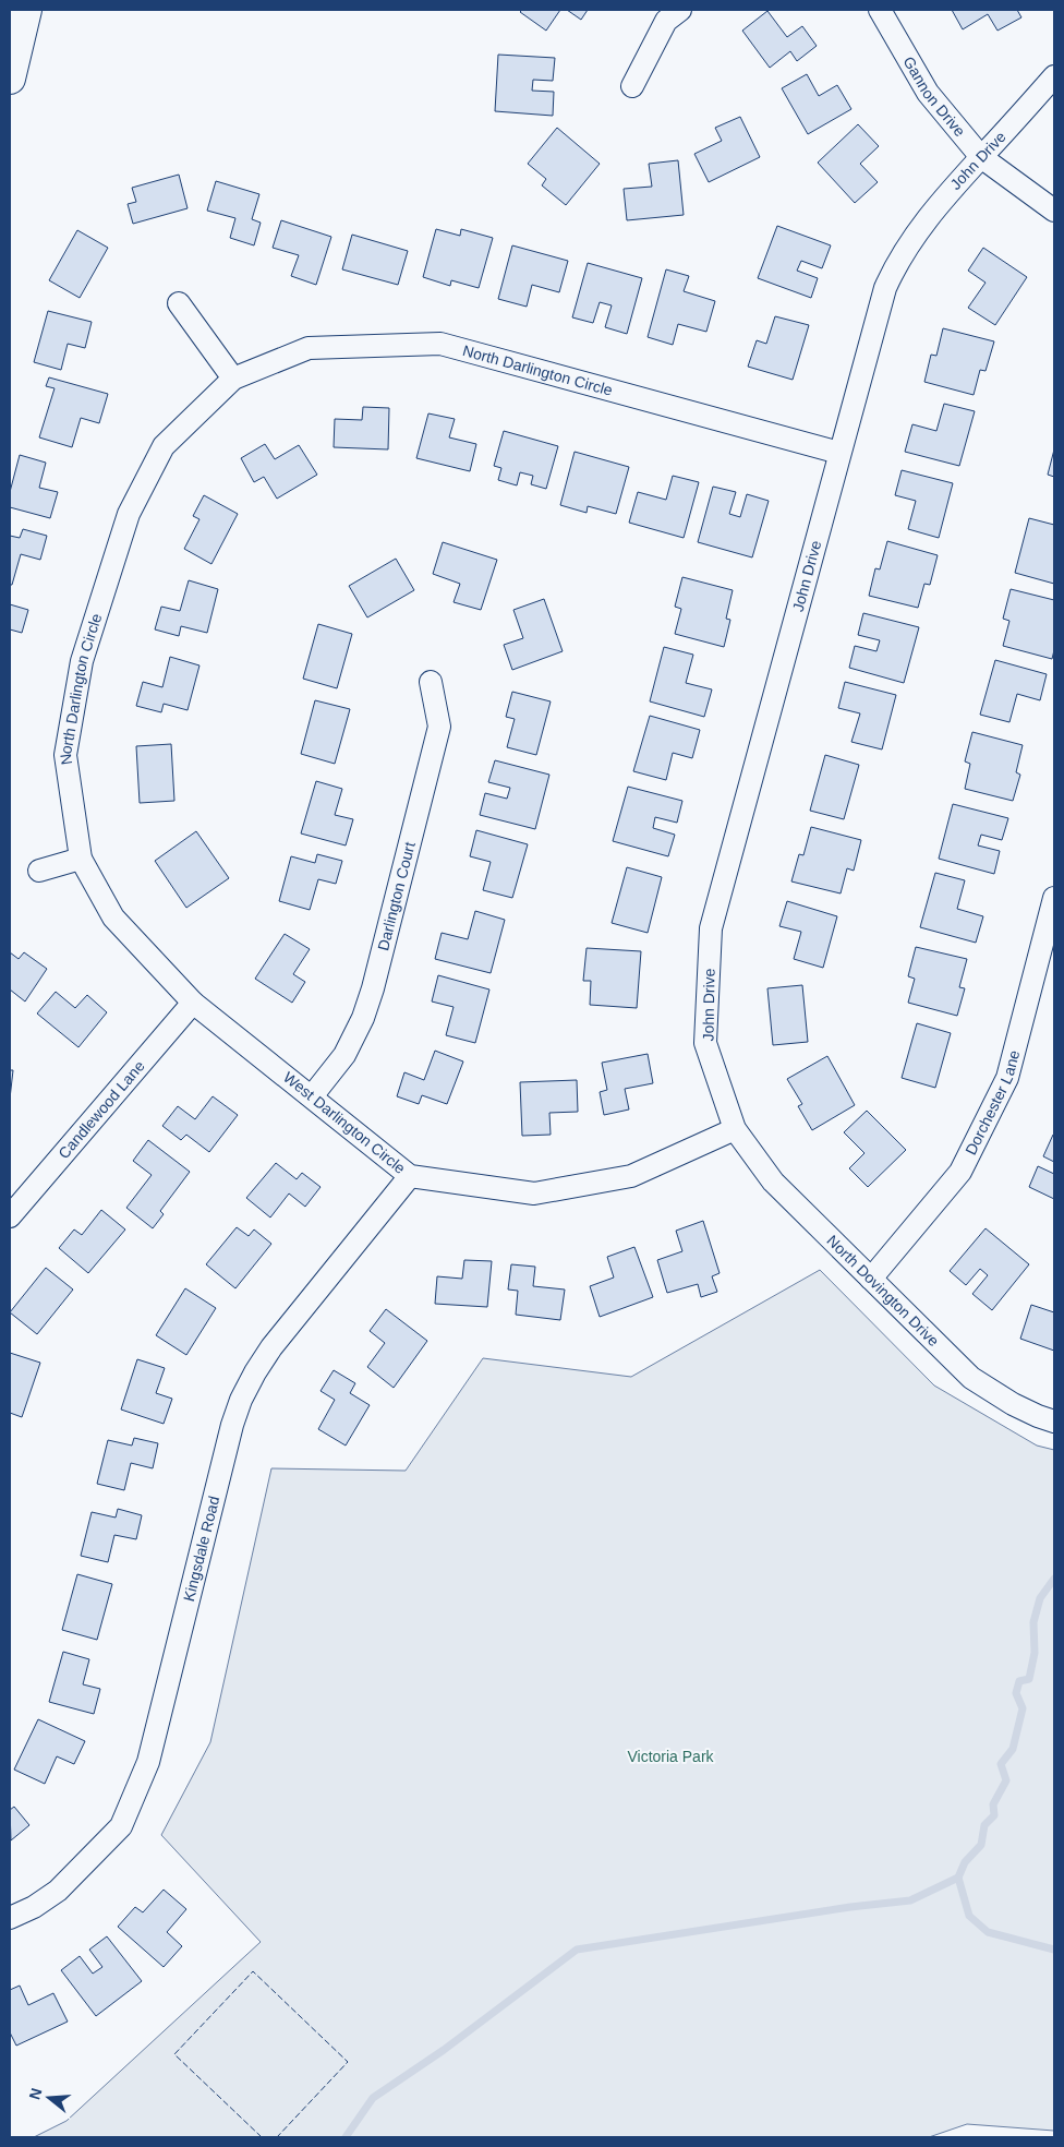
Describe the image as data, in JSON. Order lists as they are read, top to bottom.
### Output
{
  "streets": {
    "street": [
      "Gannon Drive",
      "John Drive",
      "North Darlington Circle",
      "Darlington Court",
      "Dorchester Lane",
      "Candlewood Lane",
      "West Darlington Circle",
      "North Dovington Drive",
      "Kingsdale Road"
    ]
  },
  "crossings": [
    ["Gannon Drive", "John Drive"],
    ["John Drive", "North Darlington Circle"],
    ["John Drive", "West Darlington Circle"],
    ["John Drive", "North Dovington Drive"],
    ["North Darlington Circle", "Candlewood Lane"],
    ["North Darlington Circle", "West Darlington Circle"],
    ["Darlington Court", "West Darlington Circle"],
    ["Dorchester Lane", "North Dovington Drive"],
    ["Candlewood Lane", "West Darlington Circle"],
    ["West Darlington Circle", "North Dovington Drive"],
    ["West Darlington Circle", "Kingsdale Road"]
  ],
  "parks": ["Victoria Park"],
  "north": "left"
}
